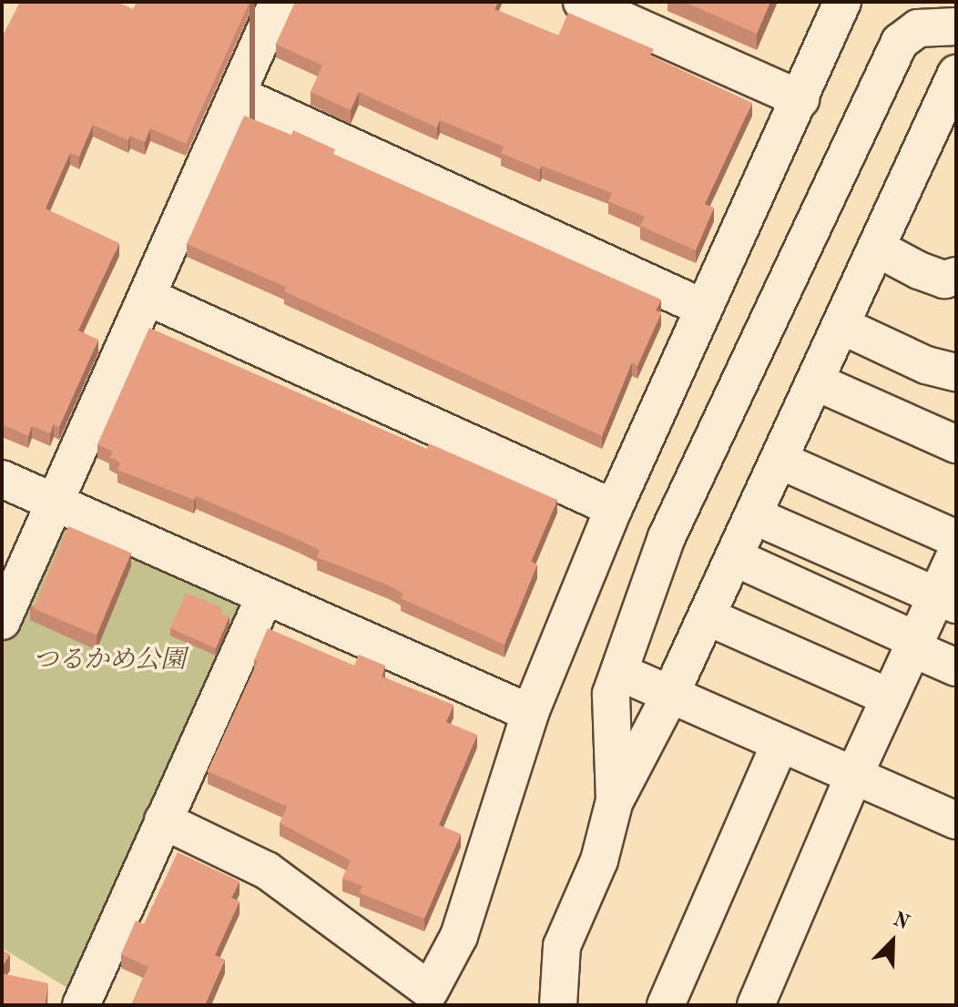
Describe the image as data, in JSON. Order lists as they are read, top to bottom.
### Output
{
  "parks": ["つるかめ公園"],
  "north": "top right"
}
